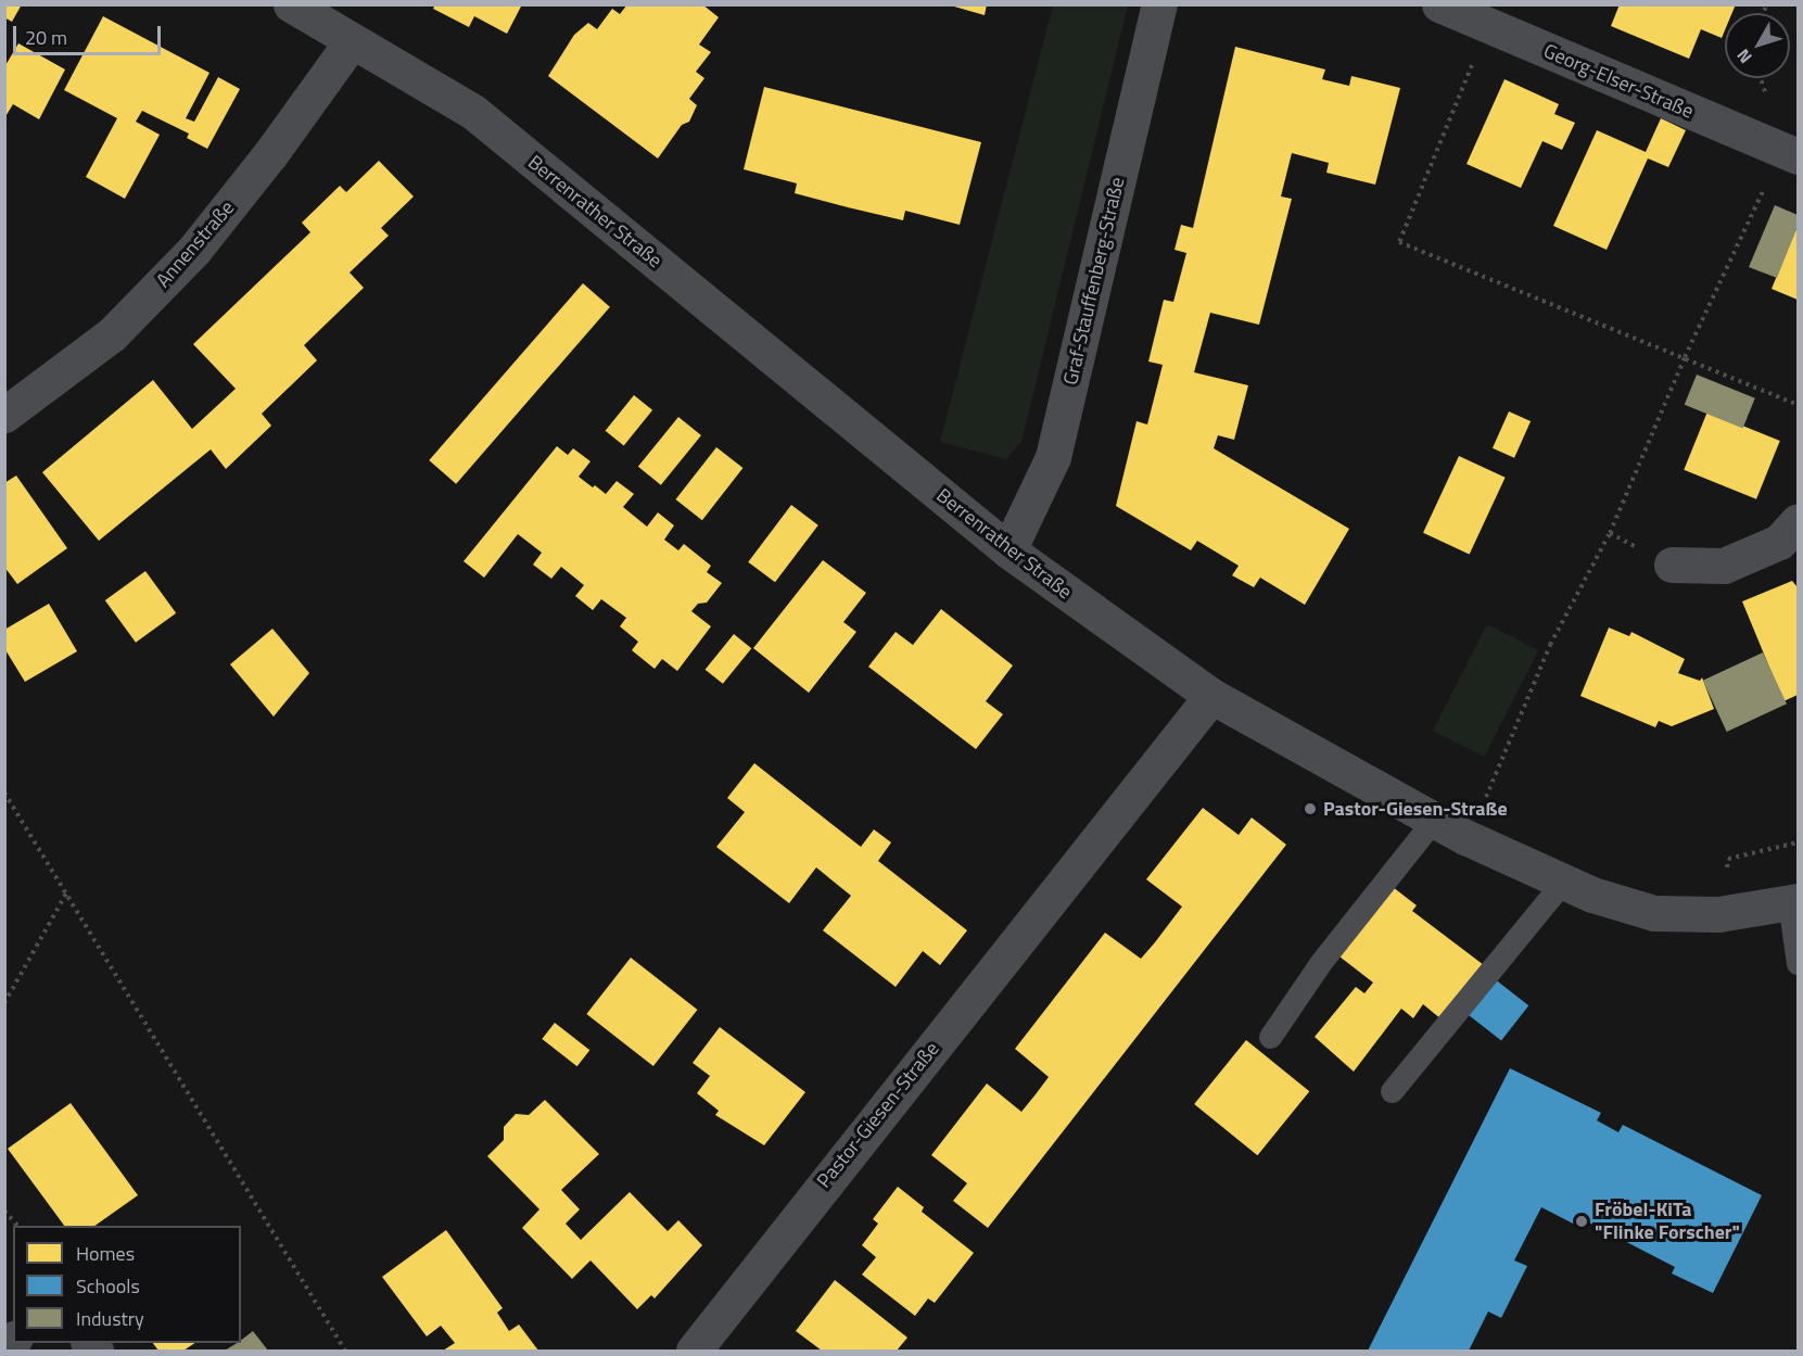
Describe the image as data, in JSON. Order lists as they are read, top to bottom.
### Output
{
  "streets": {
    "street": [
      "Georg-Elser-Straße",
      "Berrenrather Straße",
      "Annenstraße",
      "Graf-Stauffenberg-Straße",
      "Pastor-Giesen-Straße"
    ]
  },
  "crossings": [
    ["Berrenrather Straße", "Annenstraße"],
    ["Berrenrather Straße", "Graf-Stauffenberg-Straße"],
    ["Berrenrather Straße", "Pastor-Giesen-Straße"]
  ],
  "places": ["Pastor-Giesen-Straße", "Fröbel-KiTa \"Flinke Forscher\""],
  "legend": ["Homes", "Schools", "Industry"],
  "scale_bar": "20 m",
  "north": "bottom left"
}
